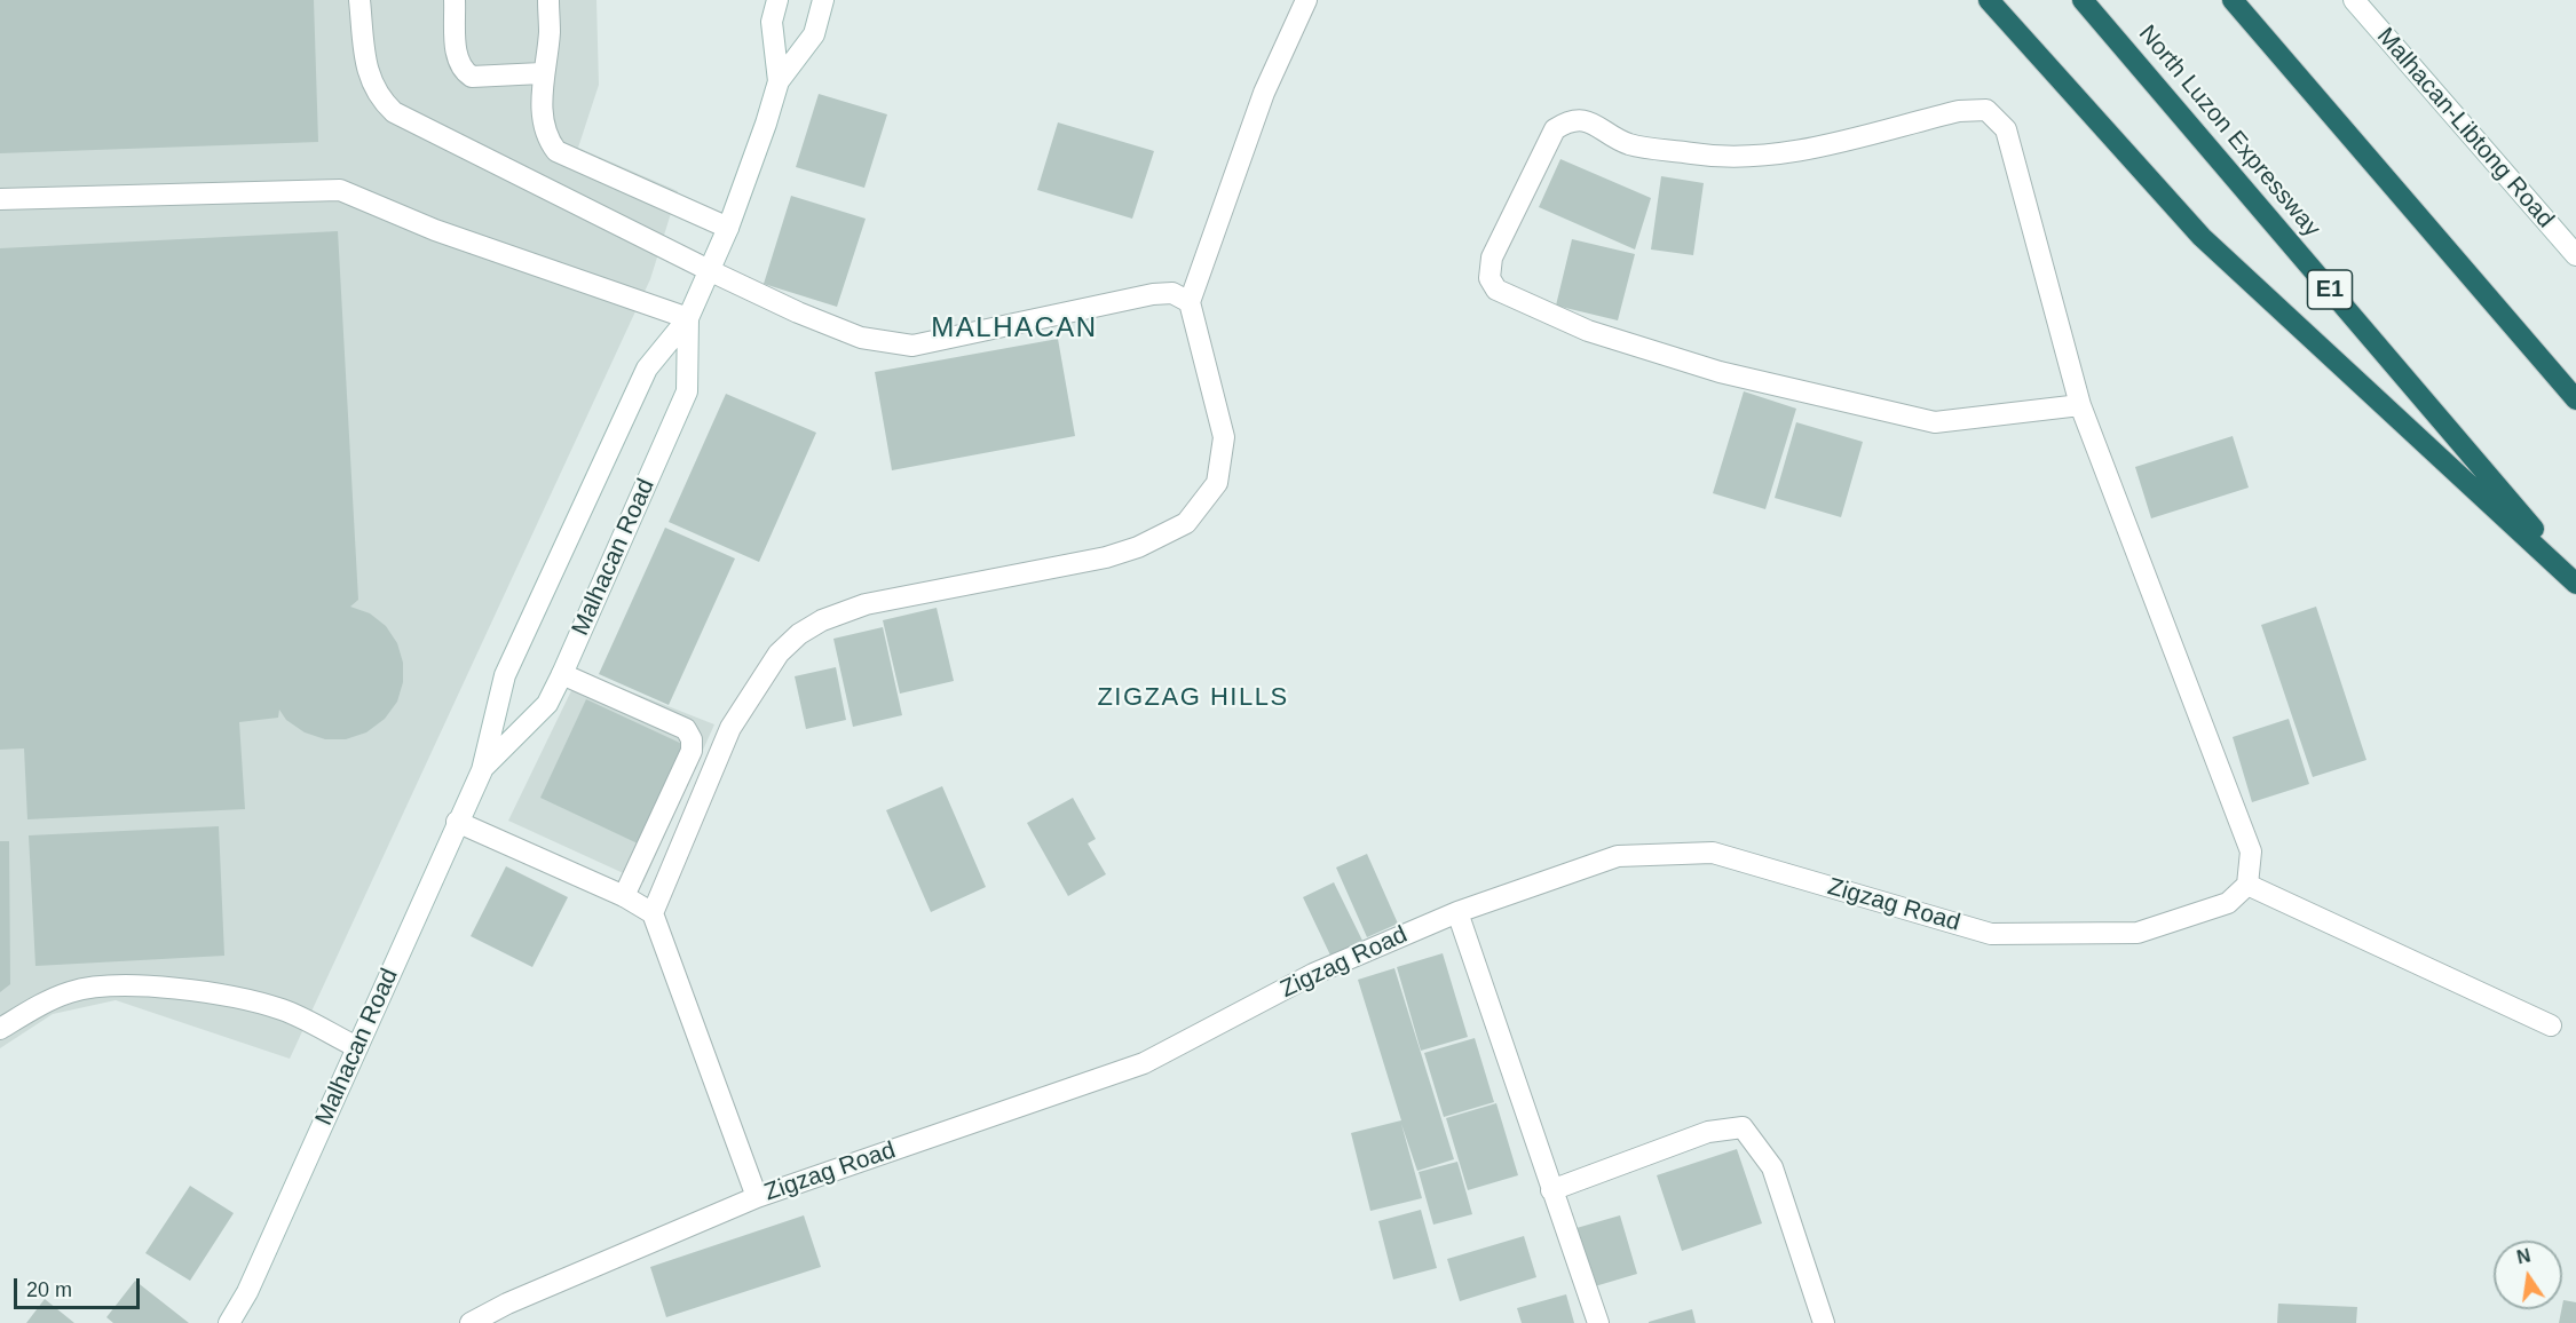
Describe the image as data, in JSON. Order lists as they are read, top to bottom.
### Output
{
  "streets": {
    "highway": ["North Luzon Expressway", "E1"],
    "street": ["Malhacan-Libtong Road", "Malhacan Road", "Zigzag Road"]
  },
  "districts": ["MALHACAN", "ZIGZAG HILLS"],
  "scale_bar": "20 m",
  "north": "top"
}
